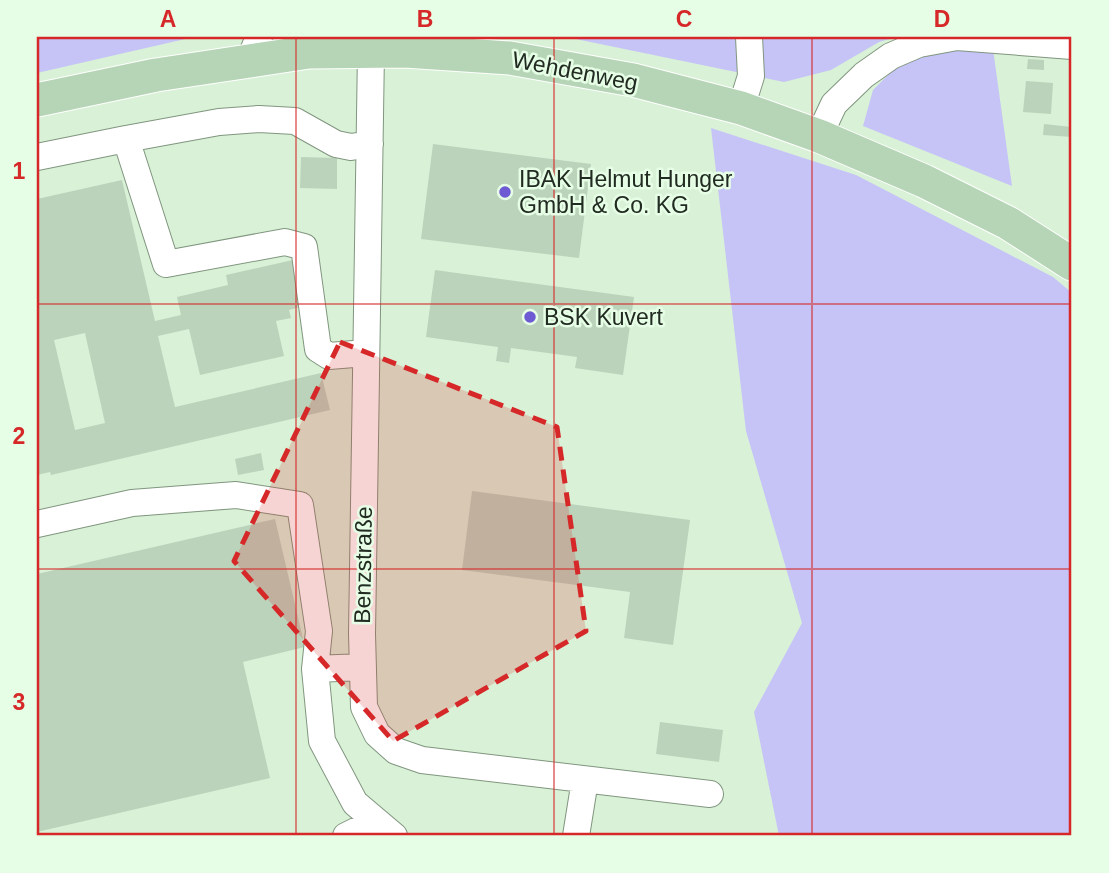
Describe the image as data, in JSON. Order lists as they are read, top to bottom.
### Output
{
  "streets": {
    "main road": ["Wehdenweg"],
    "street": ["Benzstraße"]
  },
  "crossings": [
    ["Wehdenweg", "Benzstraße"]
  ],
  "places": ["IBAK Helmut Hunger GmbH & Co. KG", "BSK Kuvert"],
  "grid": {
    "columns": [
      "A",
      "B",
      "C",
      "D"
    ],
    "rows": ["1", "2", "3"]
  }
}
